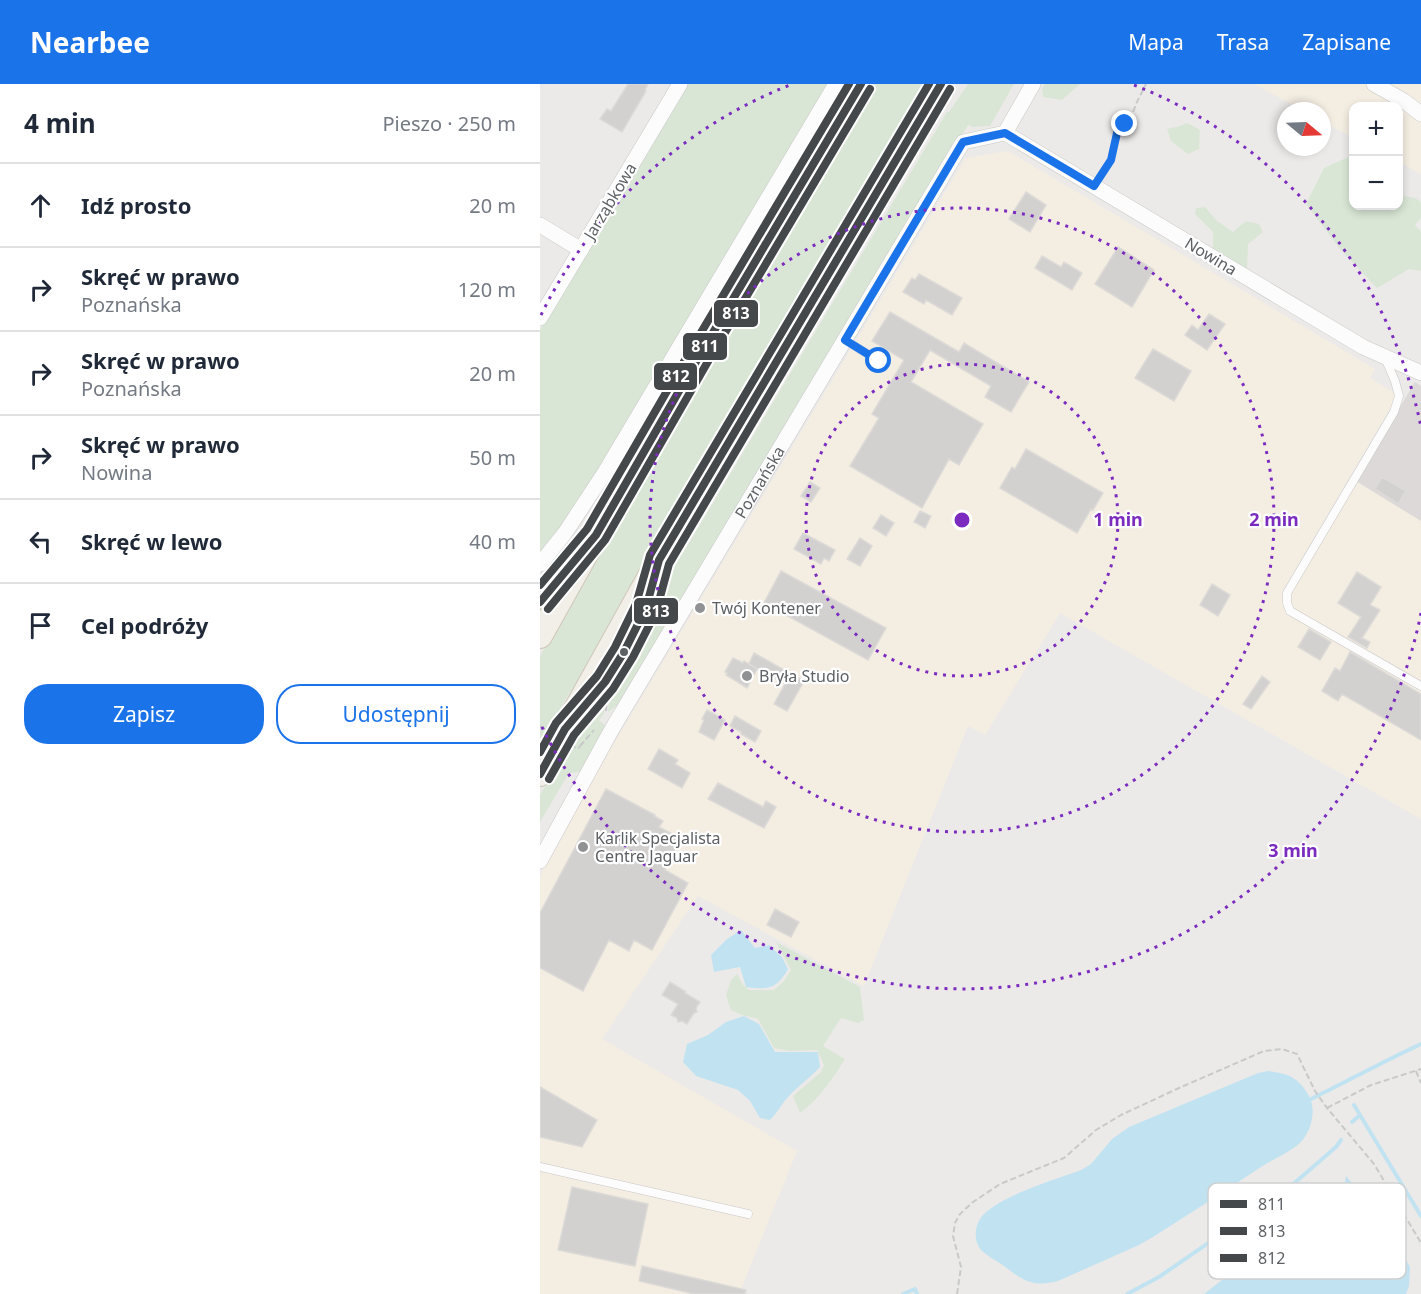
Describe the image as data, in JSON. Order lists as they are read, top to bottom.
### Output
{
  "streets": {
    "street": ["Jarząbkowa", "Nowina", "Poznańska"]
  },
  "crossings": [
    ["Nowina", "Poznańska"]
  ],
  "places": ["Twój Kontener", "Bryła Studio", "Karlik Specjalista Centre Jaguar"],
  "lines": ["transit line 811", "transit line 812", "transit line 813"],
  "legend": ["811", "813", "812"],
  "north": "right",
  "page": {
    "header": "Nearbee",
    "nav": ["Mapa", "Trasa", "Zapisane"],
    "heading": ["4 min", "Pieszo · 250 m"],
    "map_buttons": ["+", "−"],
    "list": [
      ["Idź prosto", "20 m"],
      ["Skręć w prawo", "Poznańska", "120 m"],
      ["Skręć w prawo", "Poznańska", "20 m"],
      ["Skręć w prawo", "Nowina", "50 m"],
      ["Skręć w lewo", "40 m"],
      "Cel podróży"
    ],
    "buttons": ["Zapisz", "Udostępnij"]
  },
  "rings": ["1 min", "2 min", "3 min"]
}
